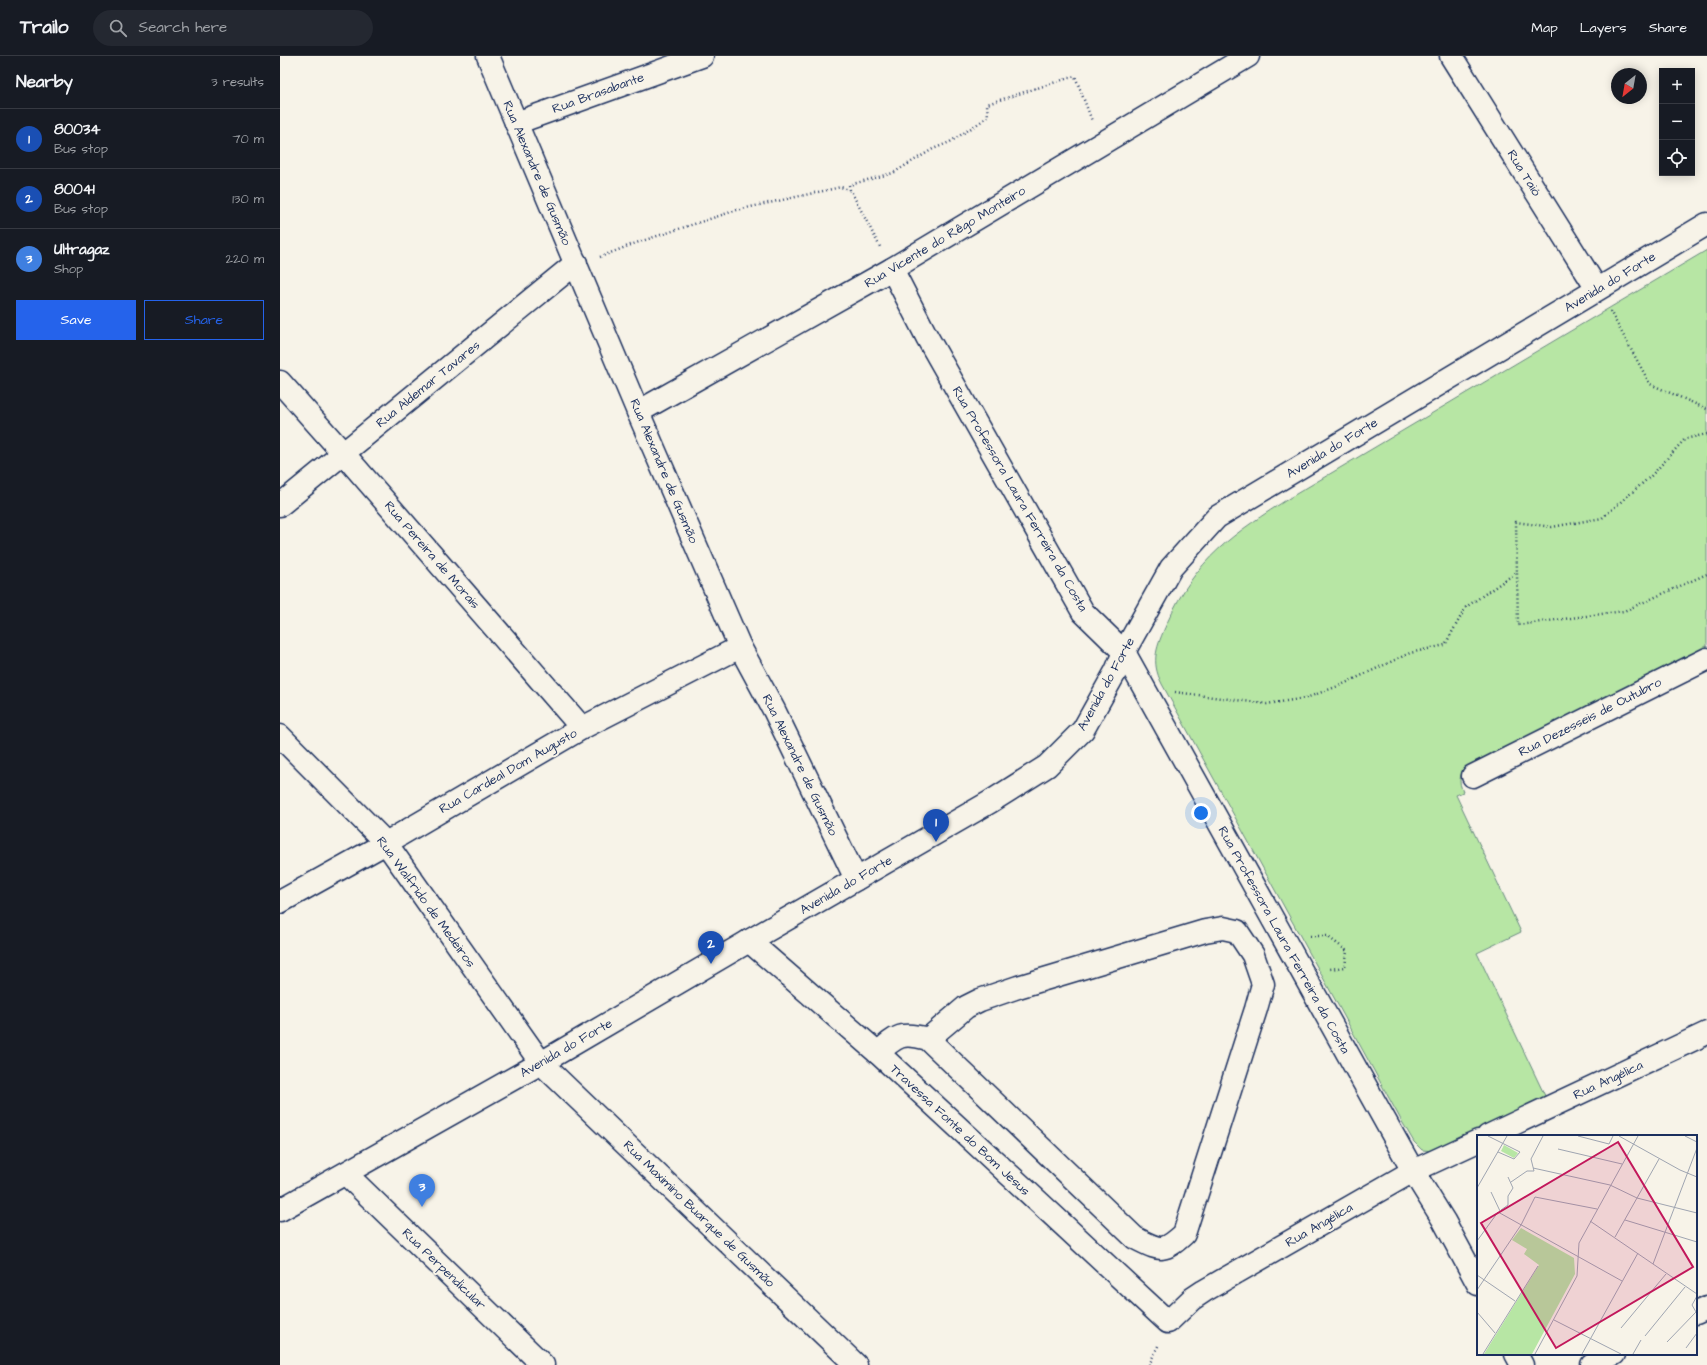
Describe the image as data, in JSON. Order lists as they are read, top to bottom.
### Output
{
  "streets": {
    "street": [
      "Rua Brasabante",
      "Rua Alexandre de Gusmão",
      "Rua Taió",
      "Rua Vicente do Rêgo Monteiro",
      "Avenida do Forte",
      "Rua Aldemar Tavares",
      "Rua Professora Laura Ferreira da Costa",
      "Rua Pereira de Morais",
      "Rua Dezesseis de Outubro",
      "Rua Cardeal Dom Augusto",
      "Rua Walfrido de Medeiros",
      "Rua Angélica",
      "Travessa Fonte do Bom Jesus",
      "Rua Maximino Buarque de Gusmão",
      "Rua Perpendicular"
    ]
  },
  "crossings": [
    ["Rua Brasabante", "Rua Alexandre de Gusmão"],
    ["Rua Alexandre de Gusmão", "Rua Vicente do Rêgo Monteiro"],
    ["Rua Alexandre de Gusmão", "Avenida do Forte"],
    ["Rua Alexandre de Gusmão", "Rua Aldemar Tavares"],
    ["Rua Alexandre de Gusmão", "Rua Cardeal Dom Augusto"],
    ["Rua Taió", "Avenida do Forte"],
    ["Rua Vicente do Rêgo Monteiro", "Rua Professora Laura Ferreira da Costa"],
    ["Avenida do Forte", "Rua Professora Laura Ferreira da Costa"],
    ["Avenida do Forte", "Rua Walfrido de Medeiros"],
    ["Avenida do Forte", "Travessa Fonte do Bom Jesus"],
    ["Avenida do Forte", "Rua Maximino Buarque de Gusmão"],
    ["Avenida do Forte", "Rua Perpendicular"],
    ["Rua Aldemar Tavares", "Rua Pereira de Morais"],
    ["Rua Professora Laura Ferreira da Costa", "Rua Angélica"],
    ["Rua Pereira de Morais", "Rua Cardeal Dom Augusto"],
    ["Rua Cardeal Dom Augusto", "Rua Walfrido de Medeiros"],
    ["Rua Walfrido de Medeiros", "Rua Maximino Buarque de Gusmão"],
    ["Rua Angélica", "Travessa Fonte do Bom Jesus"]
  ],
  "north": "bottom left",
  "page": {
    "header": "Trailo",
    "search": "Search here",
    "nav": ["Map", "Layers", "Share"],
    "heading": ["Nearby", "3 results"],
    "map_buttons": ["+", "−"],
    "list": [
      {
        "mark": "1",
        "name": "80034",
        "note": "Bus stop",
        "value": "70 m"
      },
      {
        "mark": "2",
        "name": "80041",
        "note": "Bus stop",
        "value": "130 m"
      },
      {
        "mark": "3",
        "name": "Ultragaz",
        "note": "Shop",
        "value": "220 m"
      }
    ],
    "buttons": ["Save", "Share"],
    "pins": ["1", "2", "3"]
  }
}
